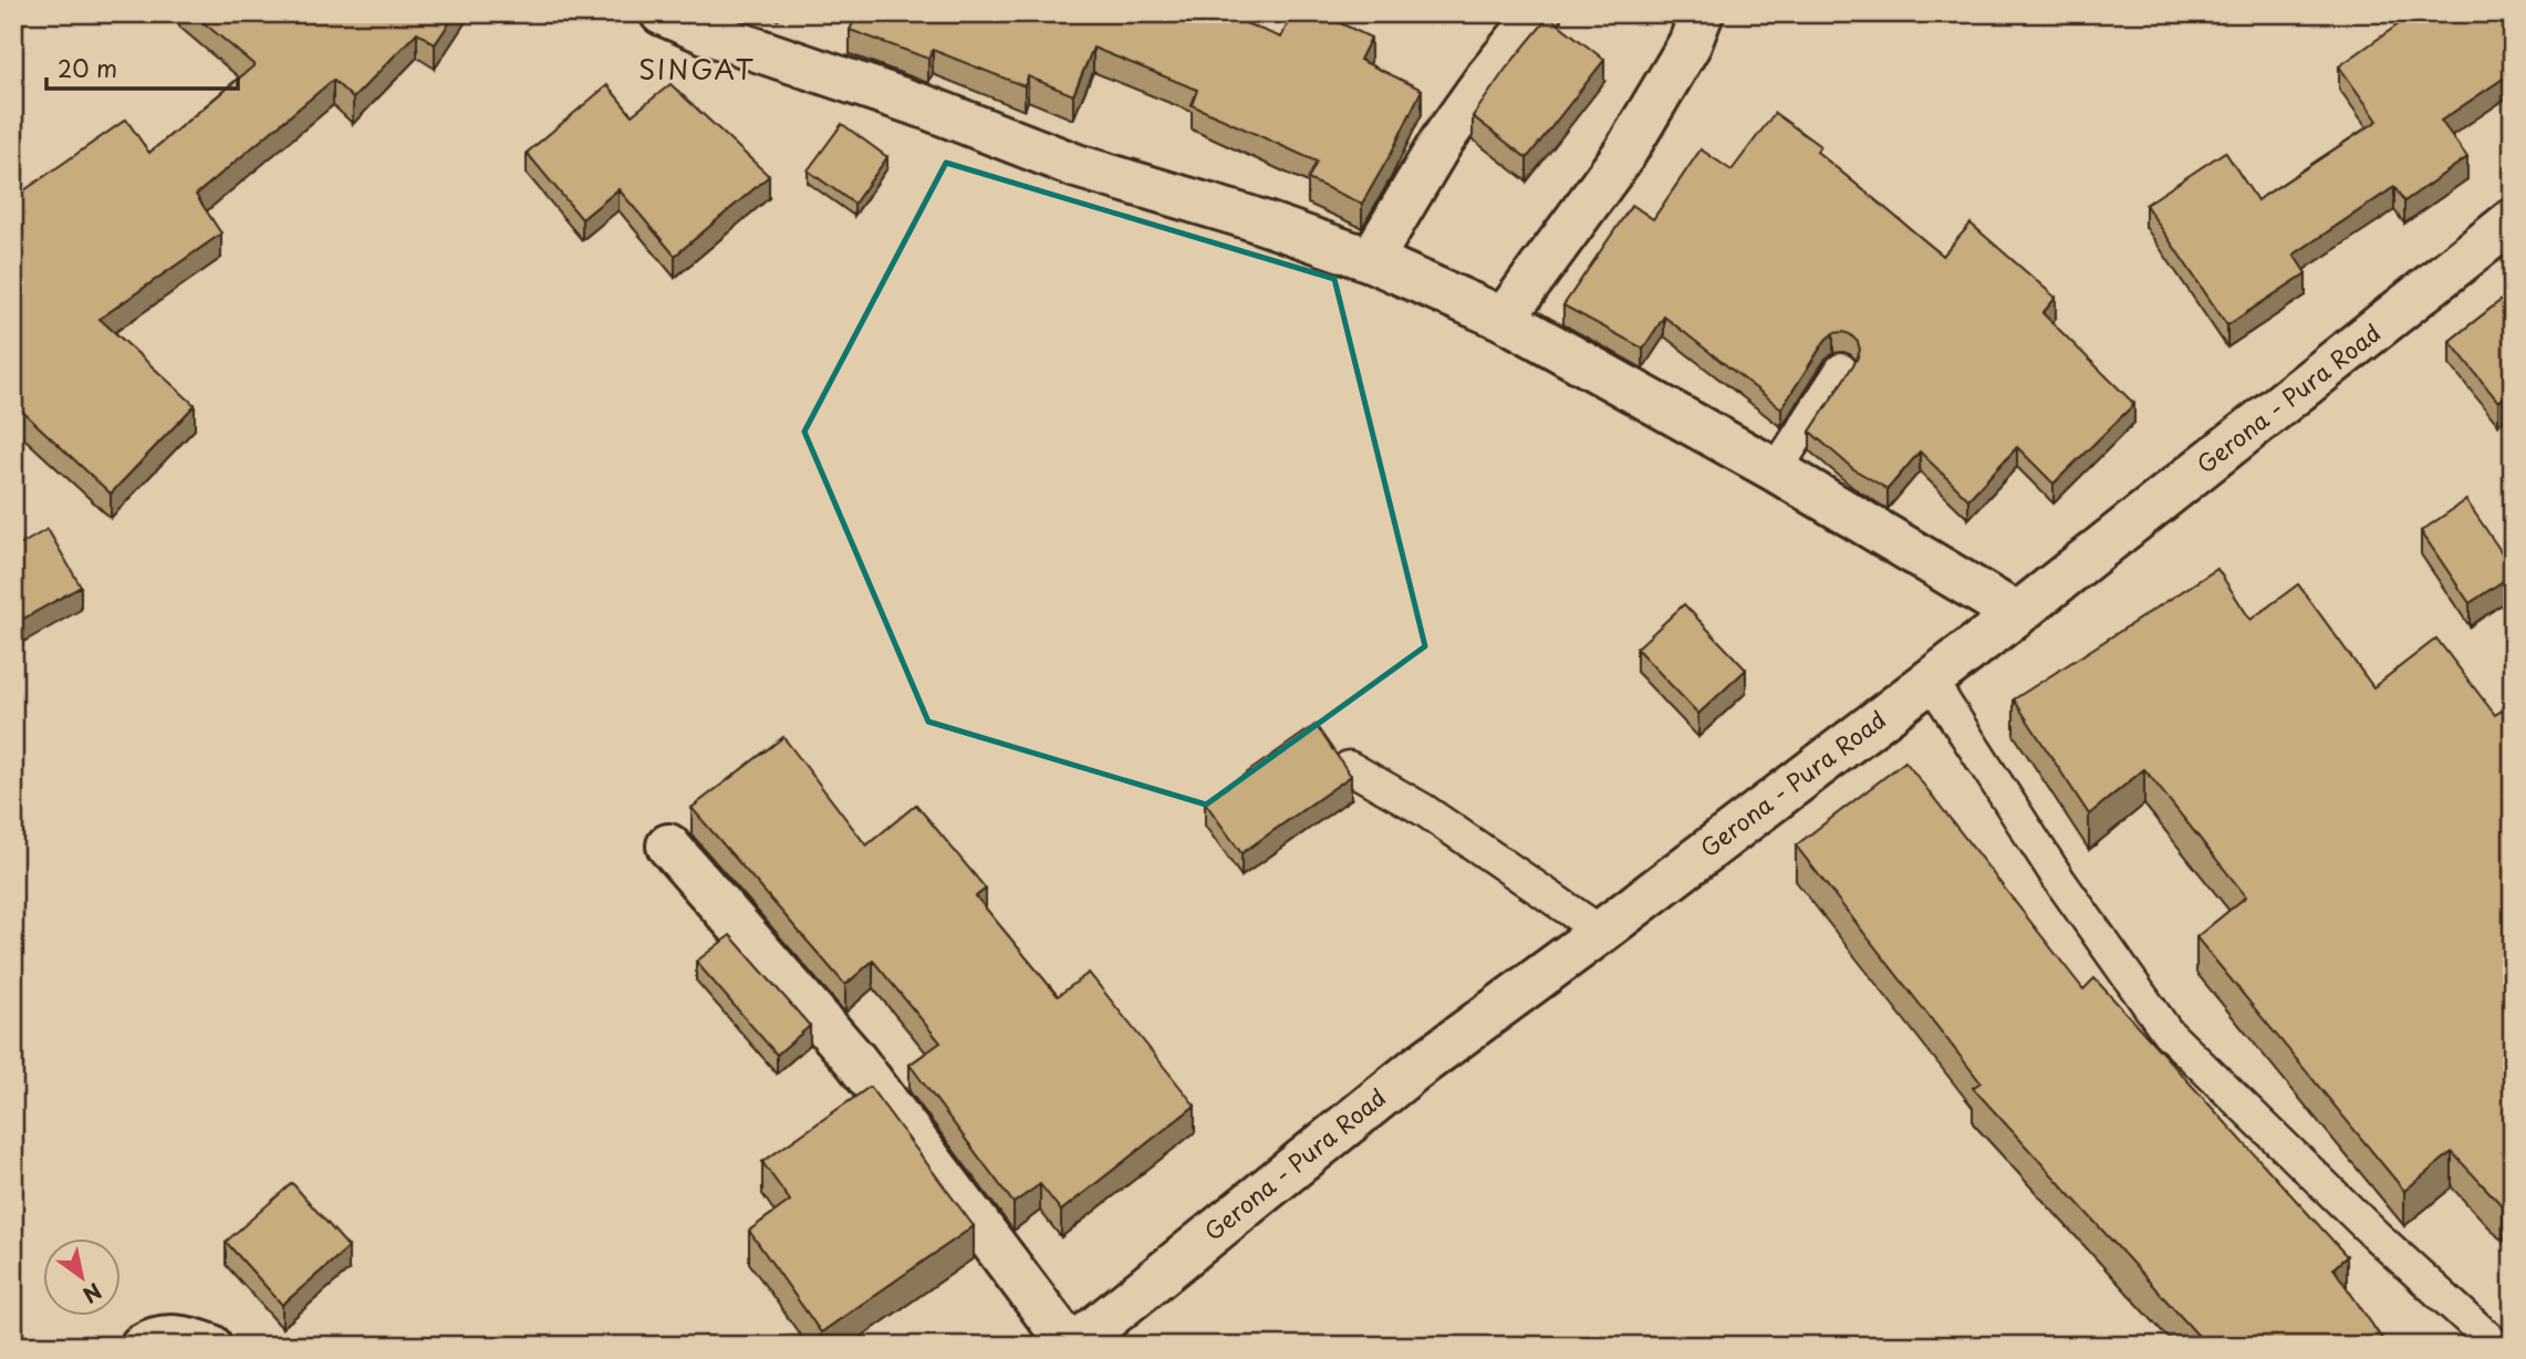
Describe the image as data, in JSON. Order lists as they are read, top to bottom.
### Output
{
  "streets": {
    "street": ["Gerona - Pura Road"]
  },
  "districts": ["SINGAT"],
  "scale_bar": "20 m",
  "north": "bottom right"
}
